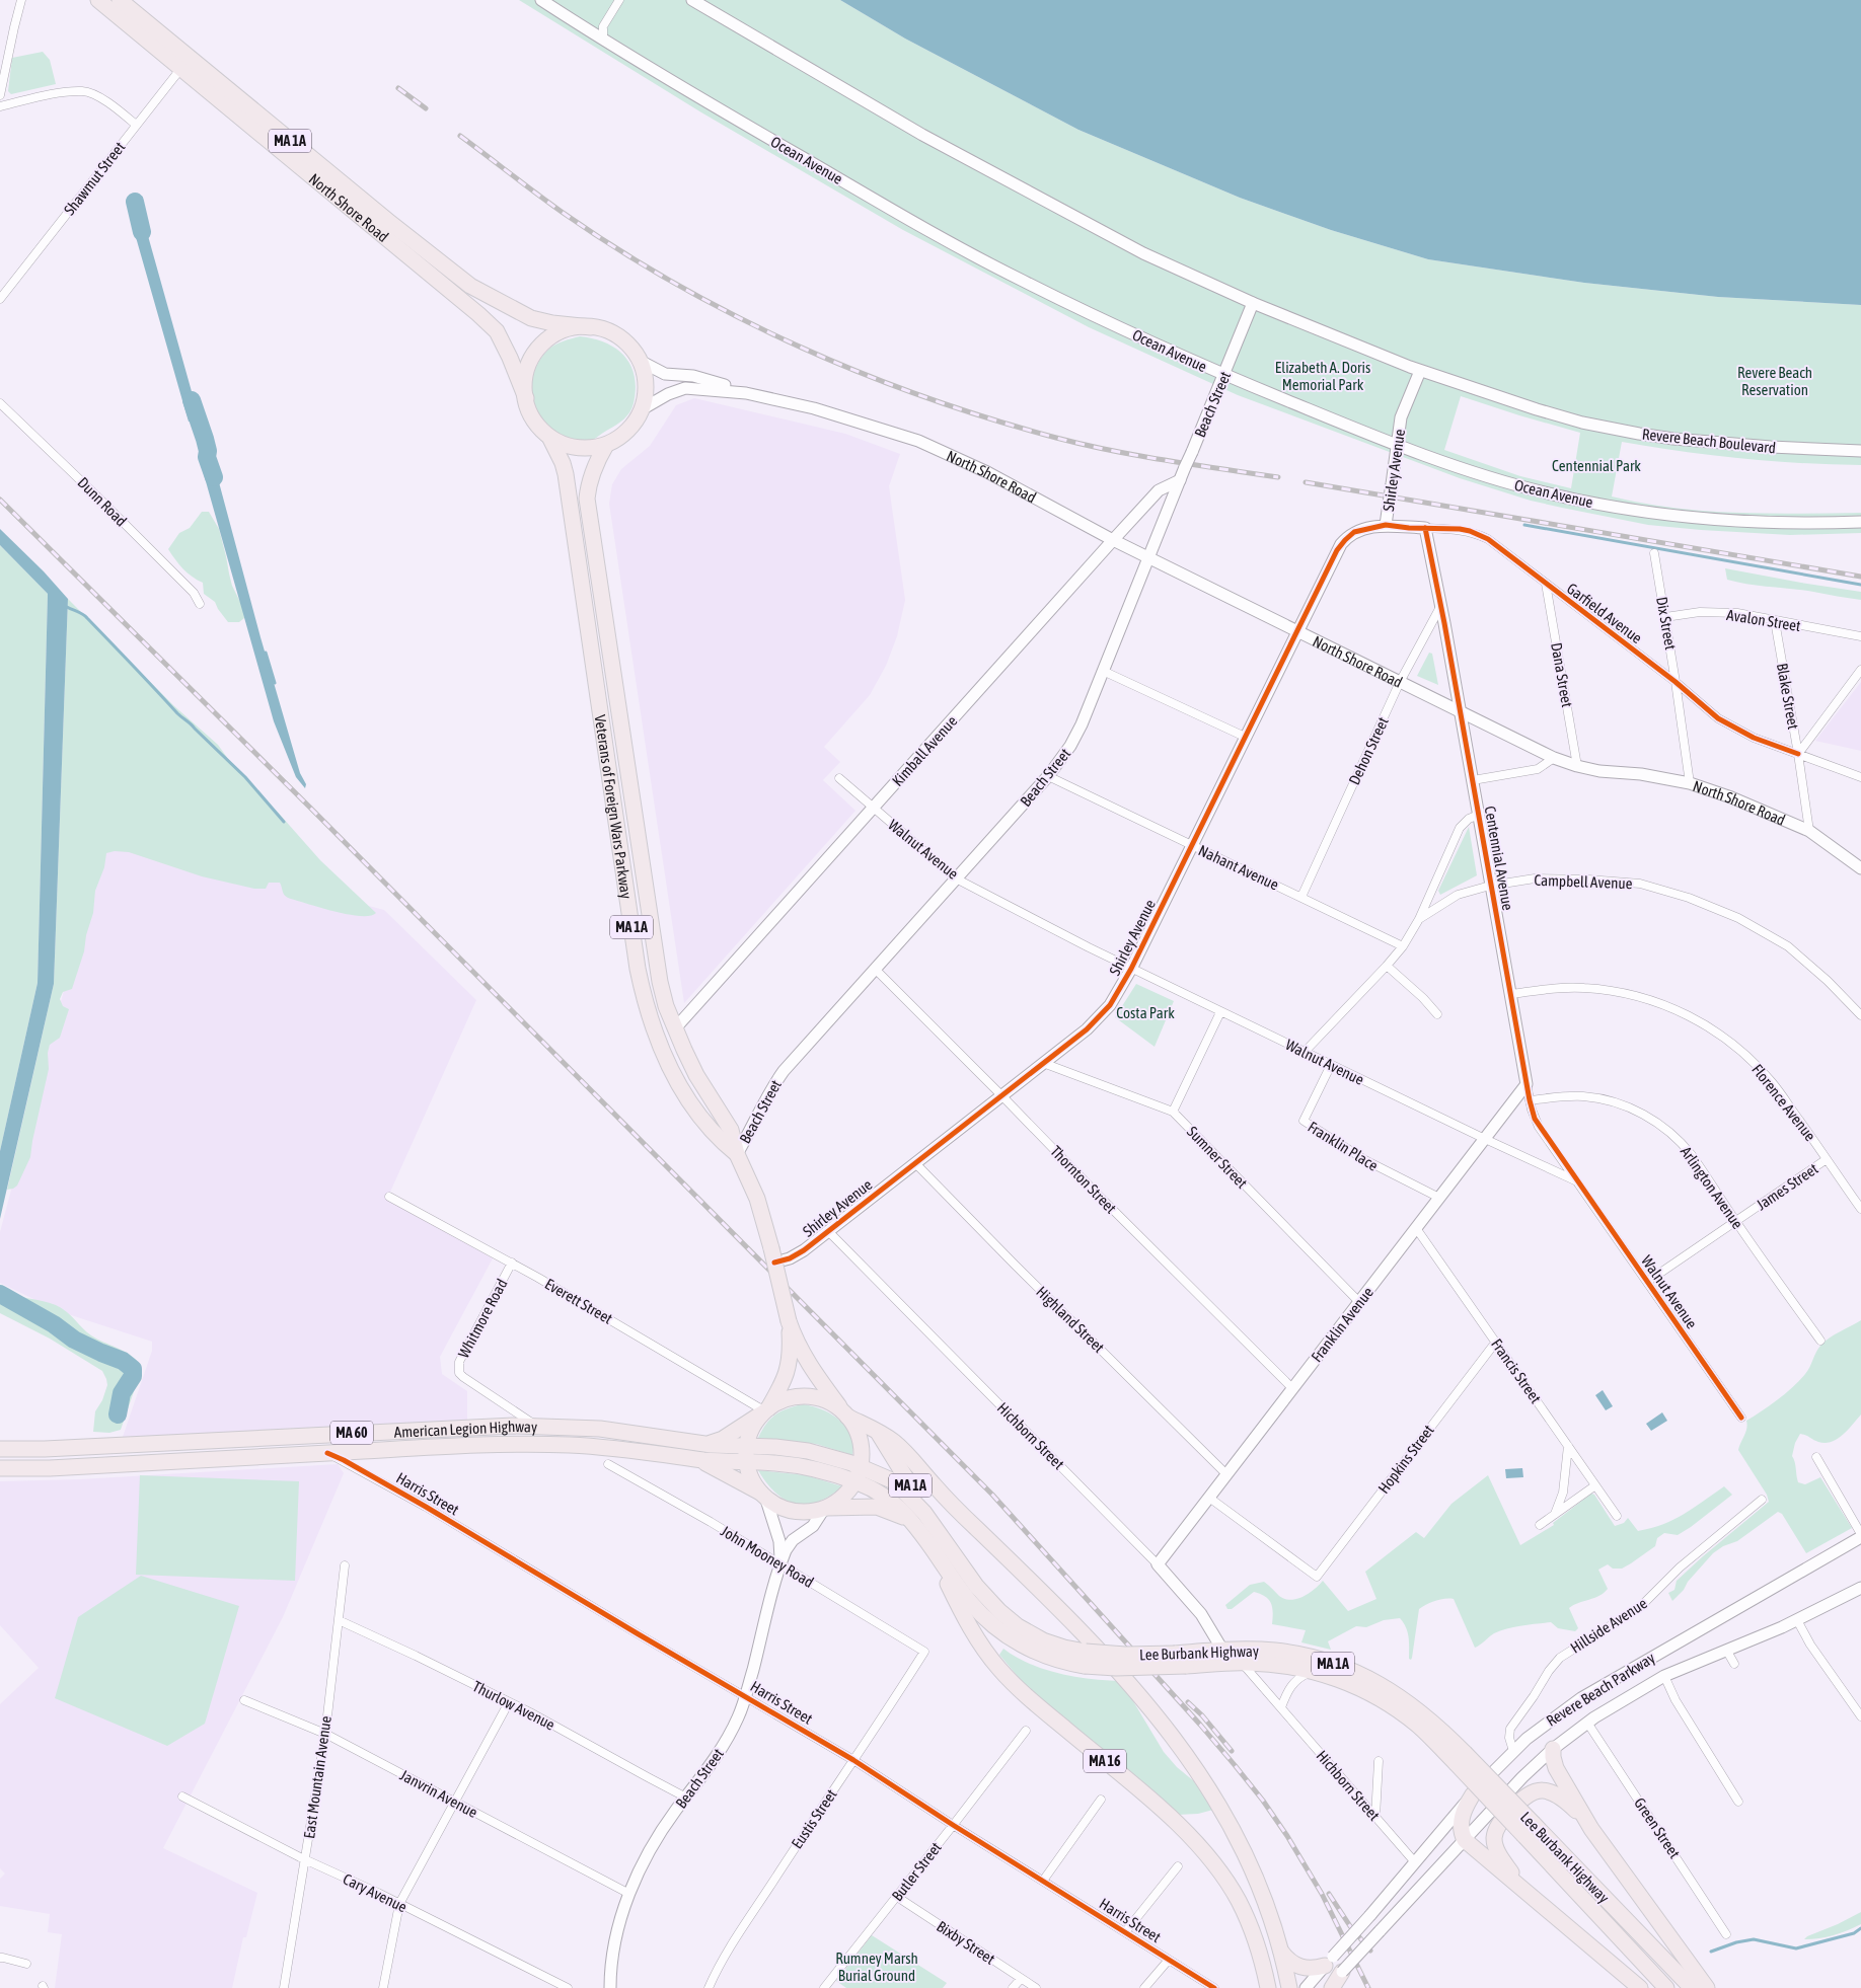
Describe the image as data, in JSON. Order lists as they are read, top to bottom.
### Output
{
  "streets": {
    "highway": [
      "MA 1A",
      "North Shore Road",
      "Veterans of Foreign Wars Parkway",
      "American Legion Highway",
      "MA 60",
      "Lee Burbank Highway",
      "MA 16"
    ],
    "main road": [
      "Ocean Avenue",
      "Beach Street",
      "Revere Beach Boulevard",
      "Shirley Avenue",
      "Garfield Avenue",
      "Kimball Avenue",
      "Centennial Avenue",
      "Franklin Avenue",
      "Hichborn Street",
      "Revere Beach Parkway"
    ],
    "street": [
      "Shawmut Street",
      "Dunn Road",
      "Avalon Street",
      "Dix Street",
      "Dana Street",
      "Blake Street",
      "Dehon Street",
      "Walnut Avenue",
      "Nahant Avenue",
      "Campbell Avenue",
      "Florence Avenue",
      "Franklin Place",
      "Sumner Street",
      "Thornton Street",
      "James Street",
      "Arlington Avenue",
      "Everett Street",
      "Whitmore Road",
      "Highland Street",
      "Francis Street",
      "Hopkins Street",
      "Harris Street",
      "John Mooney Road",
      "Hillside Avenue",
      "Thurlow Avenue",
      "East Mountain Avenue",
      "Janvrin Avenue",
      "Eustis Street",
      "Green Street",
      "Butler Street",
      "Cary Avenue",
      "Bixby Street"
    ]
  },
  "crossings": [
    ["MA 1A", "North Shore Road"],
    ["MA 1A", "Beach Street"],
    ["MA 1A", "Veterans of Foreign Wars Parkway"],
    ["MA 1A", "Everett Street"],
    ["MA 1A", "American Legion Highway"],
    ["MA 1A", "Lee Burbank Highway"],
    ["MA 1A", "MA 16"],
    ["Ocean Avenue", "Beach Street"],
    ["Ocean Avenue", "Shirley Avenue"],
    ["Shawmut Street", "North Shore Road"],
    ["North Shore Road", "Beach Street"],
    ["North Shore Road", "Shirley Avenue"],
    ["North Shore Road", "Dix Street"],
    ["North Shore Road", "Dana Street"],
    ["North Shore Road", "Blake Street"],
    ["North Shore Road", "Kimball Avenue"],
    ["North Shore Road", "Dehon Street"],
    ["North Shore Road", "Veterans of Foreign Wars Parkway"],
    ["North Shore Road", "Centennial Avenue"],
    ["Beach Street", "Revere Beach Boulevard"],
    ["Beach Street", "Kimball Avenue"],
    ["Beach Street", "Veterans of Foreign Wars Parkway"],
    ["Beach Street", "Walnut Avenue"],
    ["Beach Street", "Nahant Avenue"],
    ["Beach Street", "Thornton Street"],
    ["Beach Street", "Harris Street"],
    ["Beach Street", "John Mooney Road"],
    ["Beach Street", "Thurlow Avenue"],
    ["Beach Street", "Janvrin Avenue"],
    ["Revere Beach Boulevard", "Shirley Avenue"],
    ["Shirley Avenue", "Garfield Avenue"],
    ["Shirley Avenue", "Veterans of Foreign Wars Parkway"],
    ["Shirley Avenue", "Walnut Avenue"],
    ["Shirley Avenue", "Nahant Avenue"],
    ["Shirley Avenue", "Sumner Street"],
    ["Shirley Avenue", "Thornton Street"],
    ["Shirley Avenue", "Highland Street"],
    ["Shirley Avenue", "Hichborn Street"],
    ["Garfield Avenue", "Dix Street"],
    ["Garfield Avenue", "Dana Street"],
    ["Garfield Avenue", "Blake Street"],
    ["Garfield Avenue", "Centennial Avenue"],
    ["Avalon Street", "Dix Street"],
    ["Avalon Street", "Blake Street"],
    ["Kimball Avenue", "Veterans of Foreign Wars Parkway"],
    ["Kimball Avenue", "Walnut Avenue"],
    ["Dehon Street", "Centennial Avenue"],
    ["Dehon Street", "Nahant Avenue"],
    ["Veterans of Foreign Wars Parkway", "Everett Street"],
    ["Veterans of Foreign Wars Parkway", "Lee Burbank Highway"],
    ["Walnut Avenue", "Centennial Avenue"],
    ["Walnut Avenue", "Campbell Avenue"],
    ["Walnut Avenue", "Franklin Place"],
    ["Walnut Avenue", "James Street"],
    ["Walnut Avenue", "Franklin Avenue"],
    ["Centennial Avenue", "Campbell Avenue"],
    ["Centennial Avenue", "Florence Avenue"],
    ["Centennial Avenue", "Arlington Avenue"],
    ["Centennial Avenue", "Franklin Avenue"],
    ["Nahant Avenue", "Campbell Avenue"],
    ["Florence Avenue", "James Street"],
    ["Franklin Place", "Franklin Avenue"],
    ["Sumner Street", "Franklin Avenue"],
    ["Thornton Street", "Franklin Avenue"],
    ["James Street", "Arlington Avenue"],
    ["Everett Street", "Whitmore Road"],
    ["Whitmore Road", "American Legion Highway"],
    ["Highland Street", "Franklin Avenue"],
    ["Franklin Avenue", "Francis Street"],
    ["Franklin Avenue", "Hichborn Street"],
    ["Franklin Avenue", "Hopkins Street"],
    ["Francis Street", "Hopkins Street"],
    ["American Legion Highway", "Harris Street"],
    ["American Legion Highway", "Lee Burbank Highway"],
    ["Hichborn Street", "Lee Burbank Highway"],
    ["Hichborn Street", "Revere Beach Parkway"],
    ["Harris Street", "Eustis Street"],
    ["Harris Street", "Butler Street"],
    ["John Mooney Road", "Eustis Street"],
    ["Hillside Avenue", "Revere Beach Parkway"],
    ["Lee Burbank Highway", "MA 16"],
    ["Revere Beach Parkway", "Green Street"],
    ["Thurlow Avenue", "East Mountain Avenue"],
    ["East Mountain Avenue", "Janvrin Avenue"],
    ["East Mountain Avenue", "Cary Avenue"],
    ["Butler Street", "Bixby Street"]
  ],
  "parks": [
    "Elizabeth A. Doris Memorial Park",
    "Revere Beach Reservation",
    "Centennial Park",
    "Costa Park",
    "Rumney Marsh Burial Ground"
  ]
}
